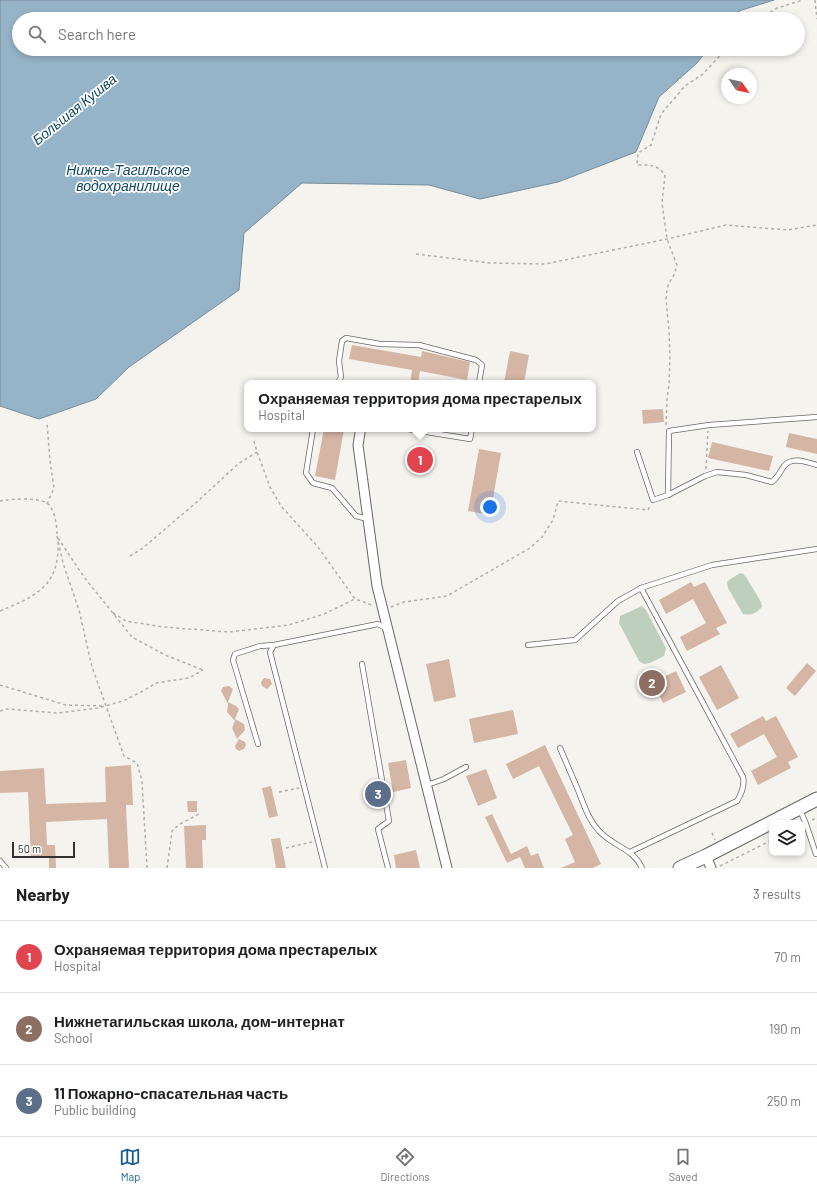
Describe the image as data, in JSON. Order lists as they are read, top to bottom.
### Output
{
  "water": ["Большая Кушва", "Нижне-Тагильское водохранилище"],
  "scale_bar": "50 m",
  "north": "bottom right",
  "page": {
    "search": "Search here",
    "popup": ["Охраняемая территория дома престарелых", "Hospital"],
    "pins": ["1", "2", "3"],
    "scale": "50 m",
    "heading": ["Nearby", "3 results"],
    "list": [
      {
        "mark": "1",
        "name": "Охраняемая территория дома престарелых",
        "note": "Hospital",
        "value": "70 m"
      },
      {
        "mark": "2",
        "name": "Нижнетагильская школа, дом-интернат",
        "note": "School",
        "value": "190 m"
      },
      {
        "mark": "3",
        "name": "11 Пожарно-спасательная часть",
        "note": "Public building",
        "value": "250 m"
      }
    ],
    "nav": ["Map", "Directions", "Saved"]
  }
}
